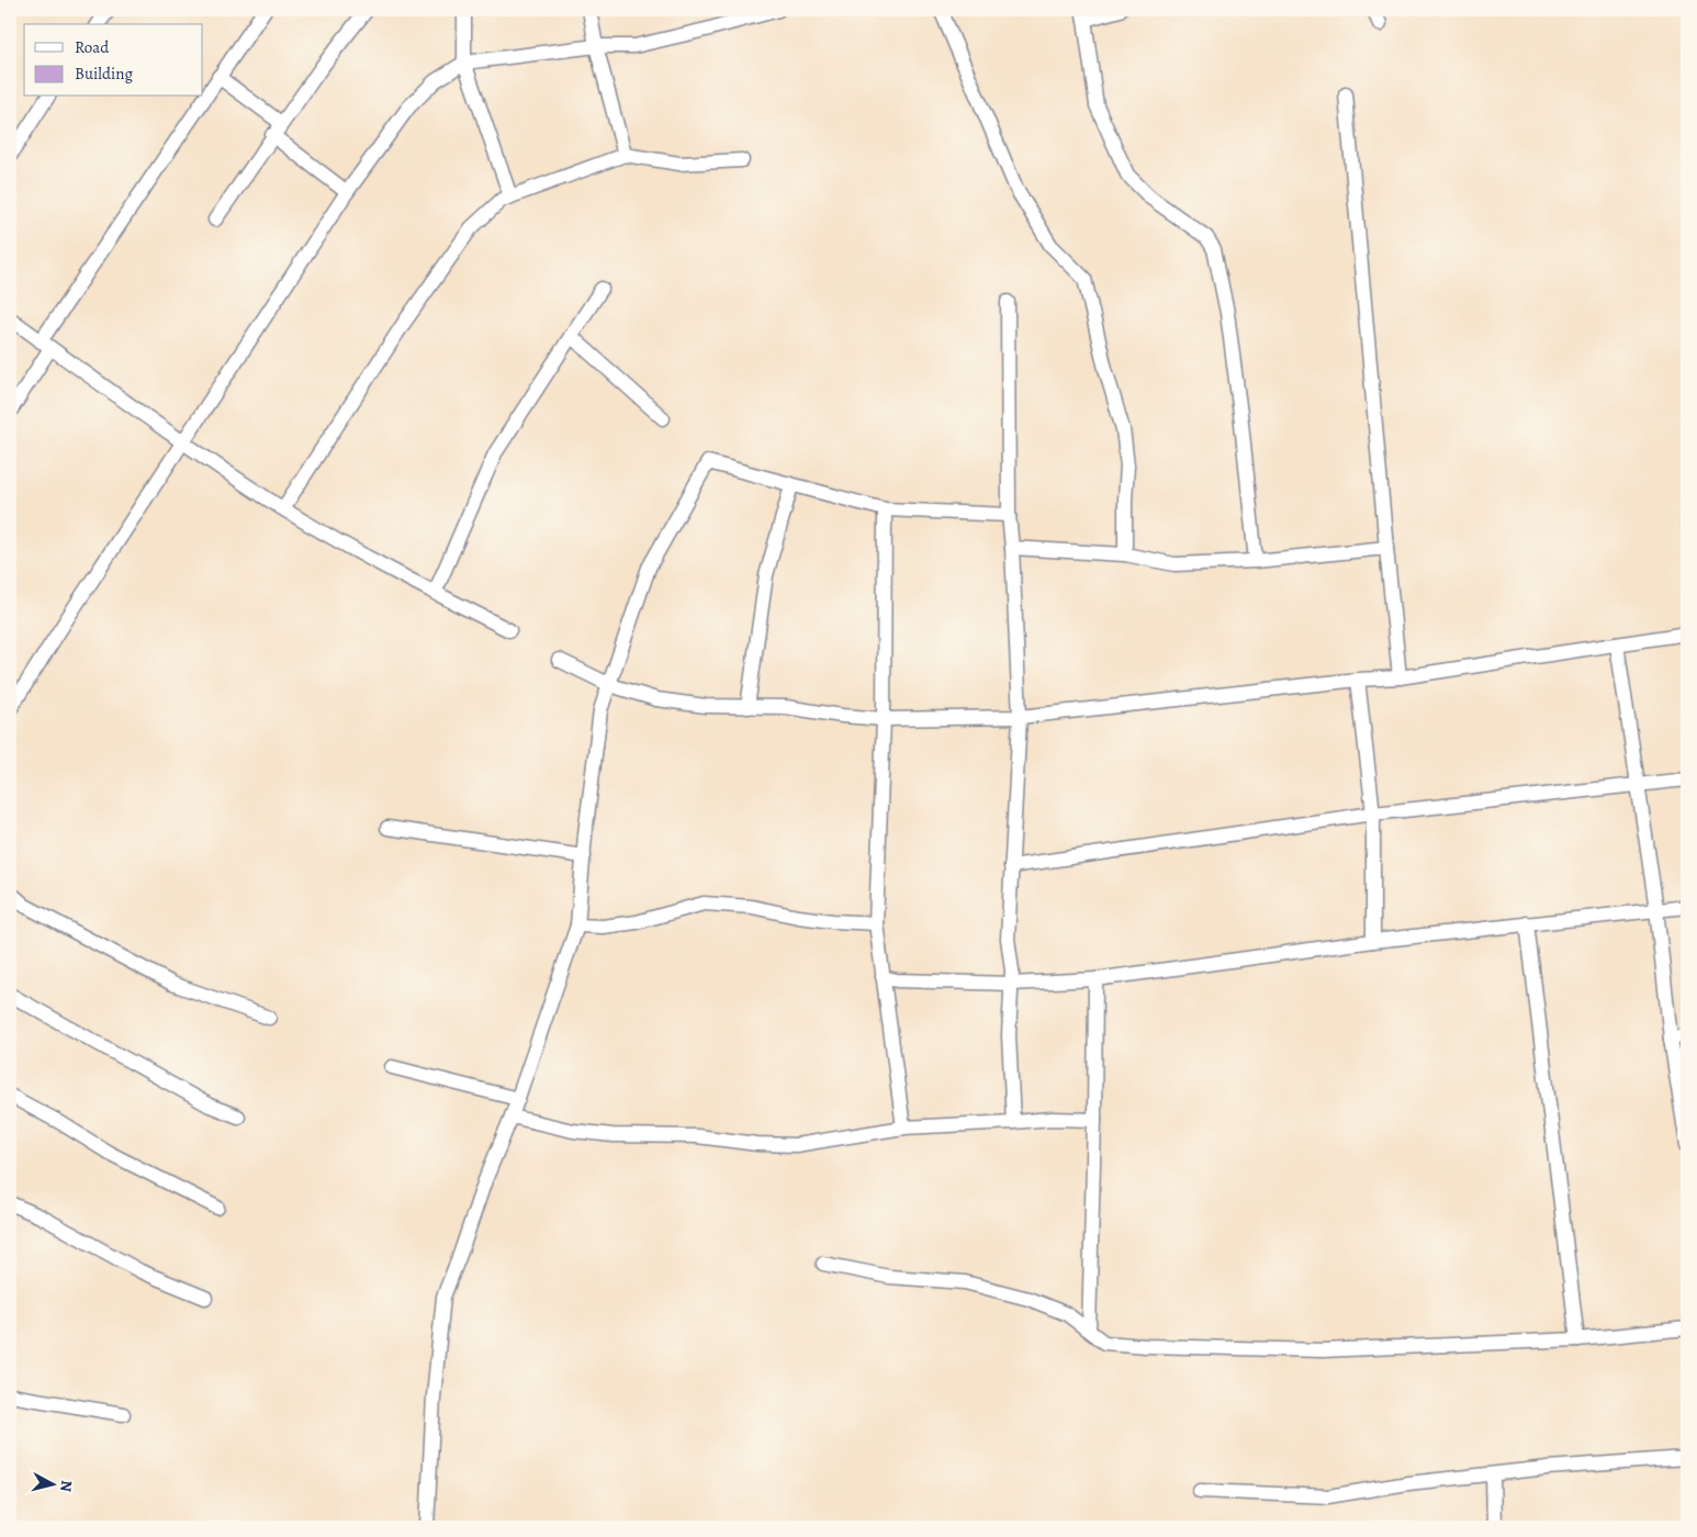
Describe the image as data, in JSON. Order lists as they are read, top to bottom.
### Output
{
  "legend": ["Road", "Building"],
  "north": "right"
}
